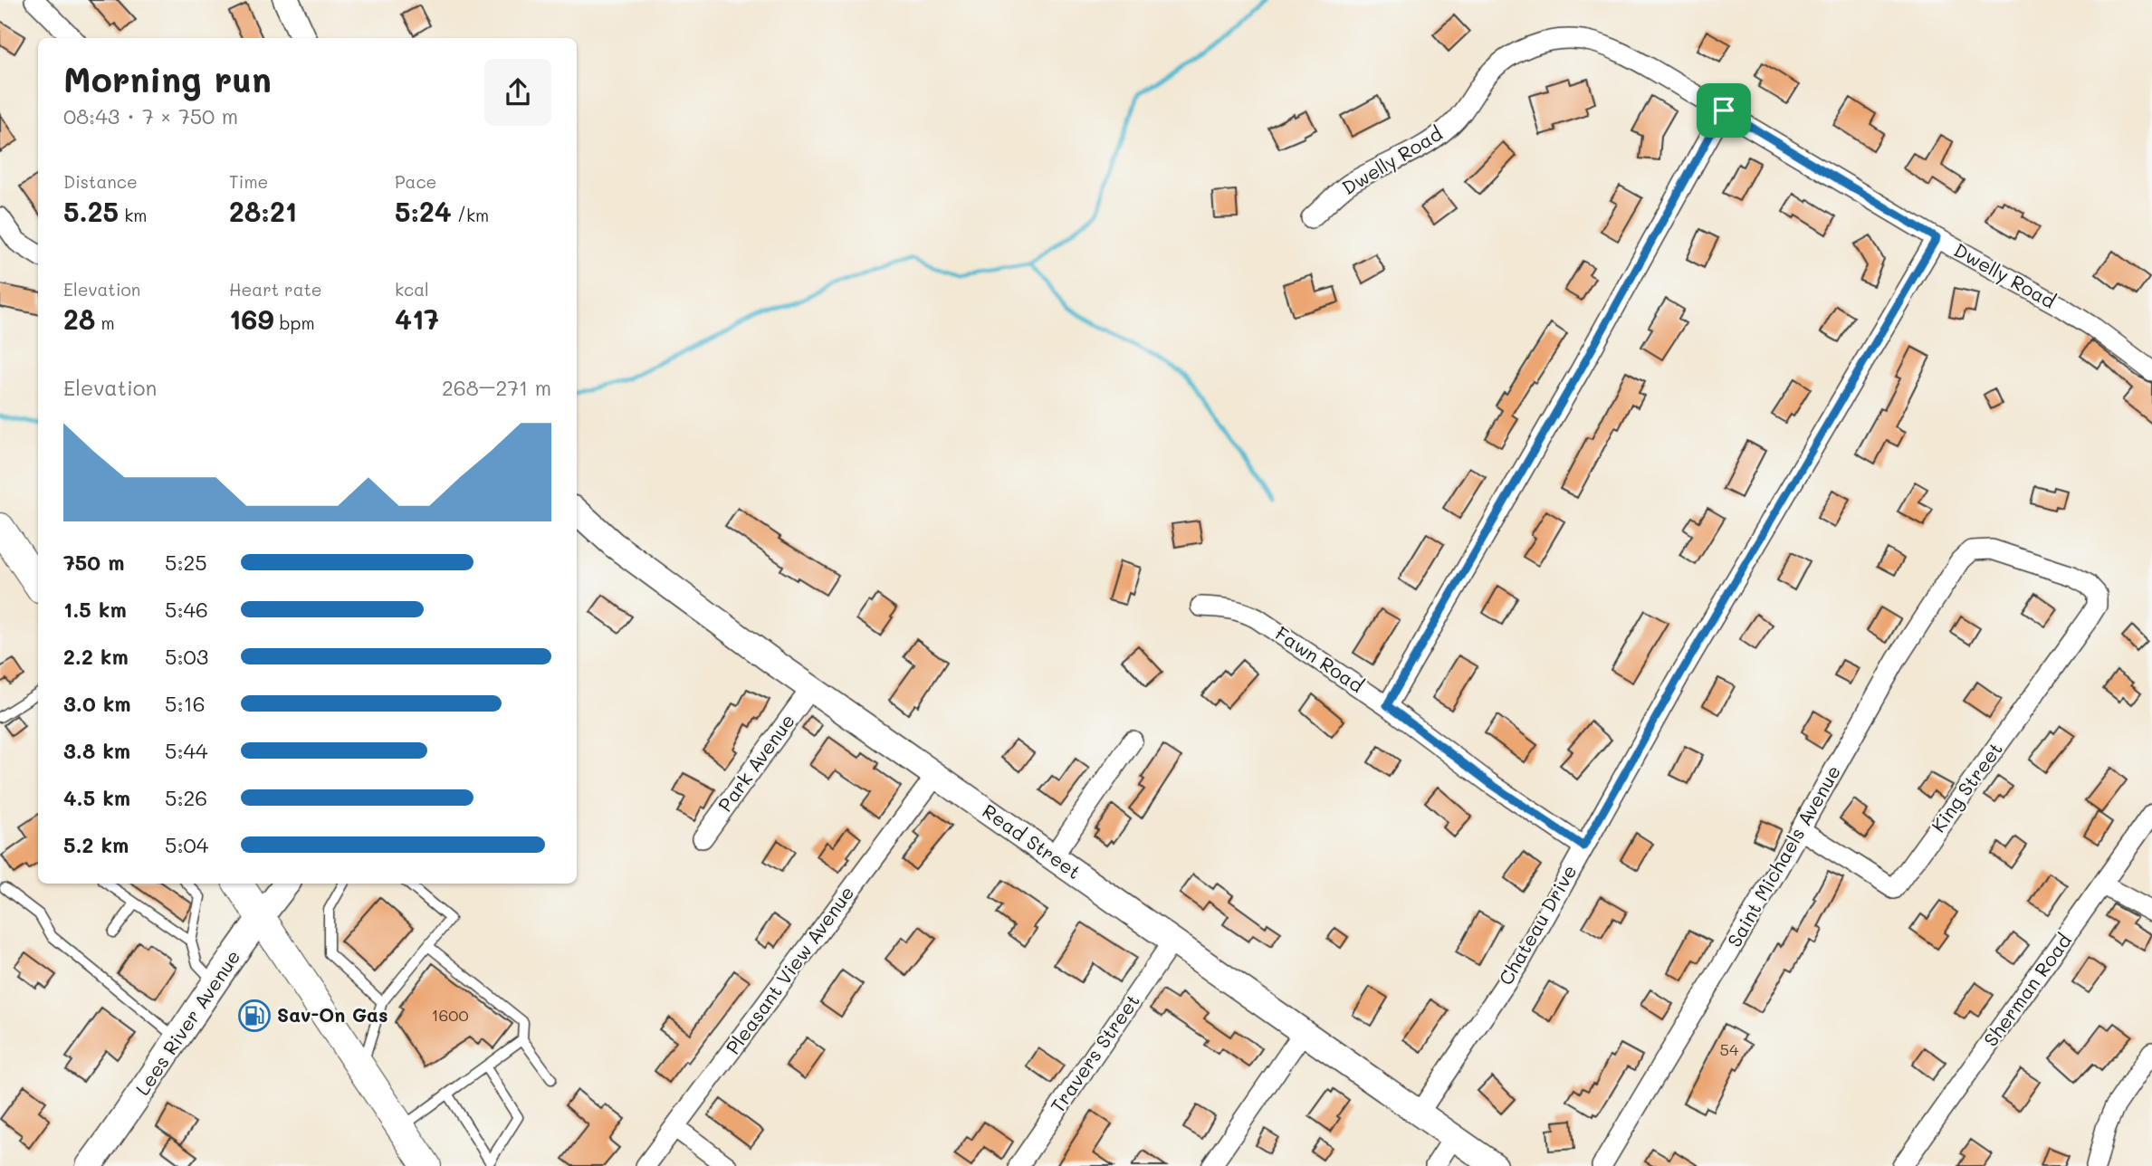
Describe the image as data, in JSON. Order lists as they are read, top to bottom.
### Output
{
  "streets": {
    "main road": ["Read Street", "Lees River Avenue"],
    "street": [
      "Dwelly Road",
      "Fawn Road",
      "Park Avenue",
      "King Street",
      "Saint Michaels Avenue",
      "Chateau Drive",
      "Pleasant View Avenue",
      "Sherman Road",
      "Travers Street"
    ]
  },
  "crossings": [
    ["Dwelly Road", "Chateau Drive"],
    ["Fawn Road", "Chateau Drive"],
    ["Park Avenue", "Read Street"],
    ["King Street", "Saint Michaels Avenue"],
    ["Read Street", "Chateau Drive"],
    ["Read Street", "Pleasant View Avenue"],
    ["Read Street", "Travers Street"]
  ],
  "places": {
    "fuel station": ["Sav-On Gas"]
  },
  "house_numbers": ["1600", "54"],
  "page": {
    "heading": ["Morning run", "08:43 · 7 × 750 m"],
    "stats": [
      ["Distance", "5.25 km"],
      ["Time", "28:21"],
      ["Pace", "5:24 /km"],
      ["Elevation", "28 m"],
      ["Heart rate", "169 bpm"],
      ["kcal", "417"]
    ],
    "chart": ["Elevation", "268–271 m"],
    "list": [
      {
        "name": "750 m",
        "note": "5:25"
      },
      {
        "name": "1.5 km",
        "note": "5:46"
      },
      {
        "name": "2.2 km",
        "note": "5:03"
      },
      {
        "name": "3.0 km",
        "note": "5:16"
      },
      {
        "name": "3.8 km",
        "note": "5:44"
      },
      {
        "name": "4.5 km",
        "note": "5:26"
      },
      {
        "name": "5.2 km",
        "note": "5:04"
      }
    ]
  }
}
